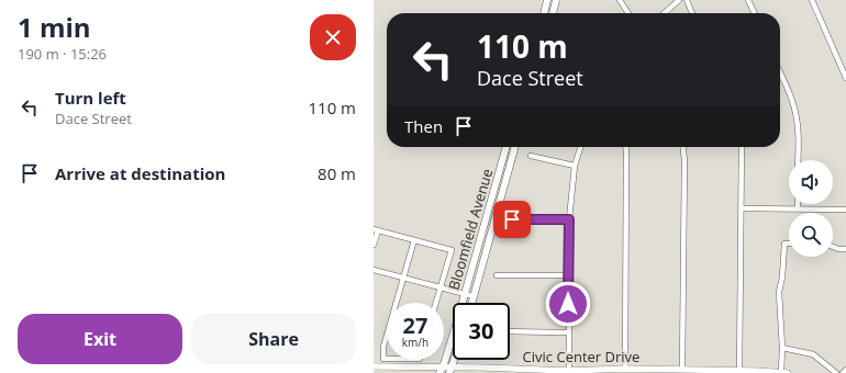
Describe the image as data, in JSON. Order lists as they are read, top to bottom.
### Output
{
  "streets": {
    "main road": ["Bloomfield Avenue"],
    "street": ["Civic Center Drive"]
  },
  "crossings": [
    ["Bloomfield Avenue", "Civic Center Drive"]
  ],
  "page": {
    "heading": ["1 min", "190 m · 15:26"],
    "turn": ["110 m", "Dace Street"],
    "list": [
      {
        "name": "Turn left",
        "note": "Dace Street",
        "value": "110 m"
      },
      {
        "name": "Arrive at destination",
        "value": "80 m"
      }
    ],
    "then": "Then",
    "speed": "27 km/h",
    "limit": "30",
    "buttons": ["Exit", "Share"]
  }
}
